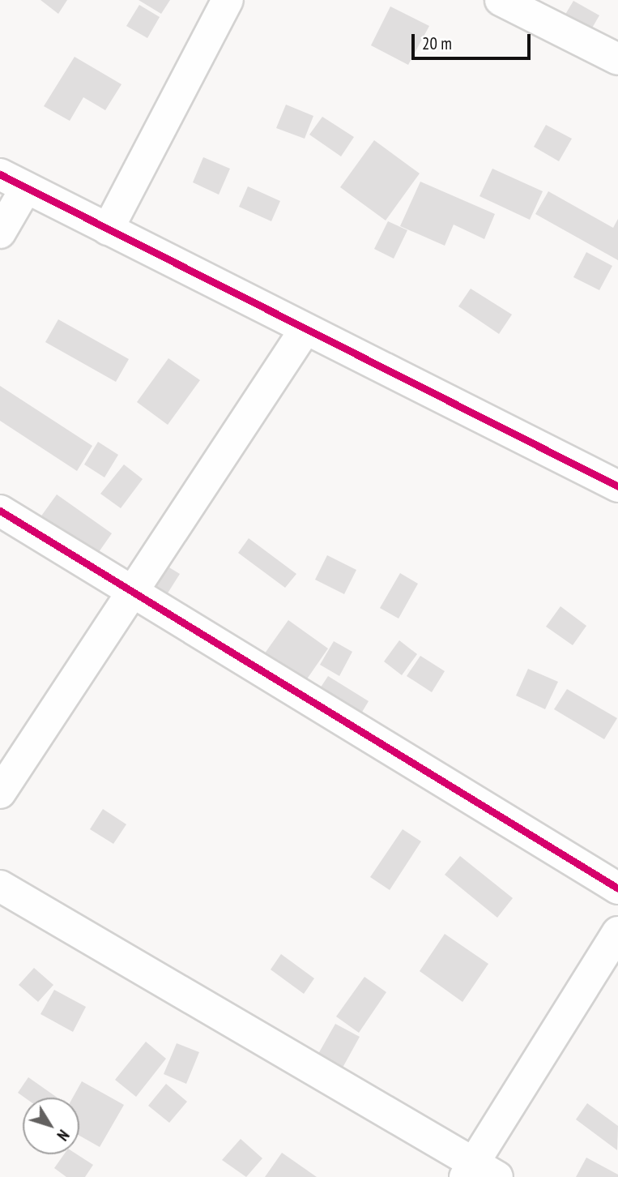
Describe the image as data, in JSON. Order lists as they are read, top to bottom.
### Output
{
  "scale_bar": "20 m",
  "north": "bottom right"
}
